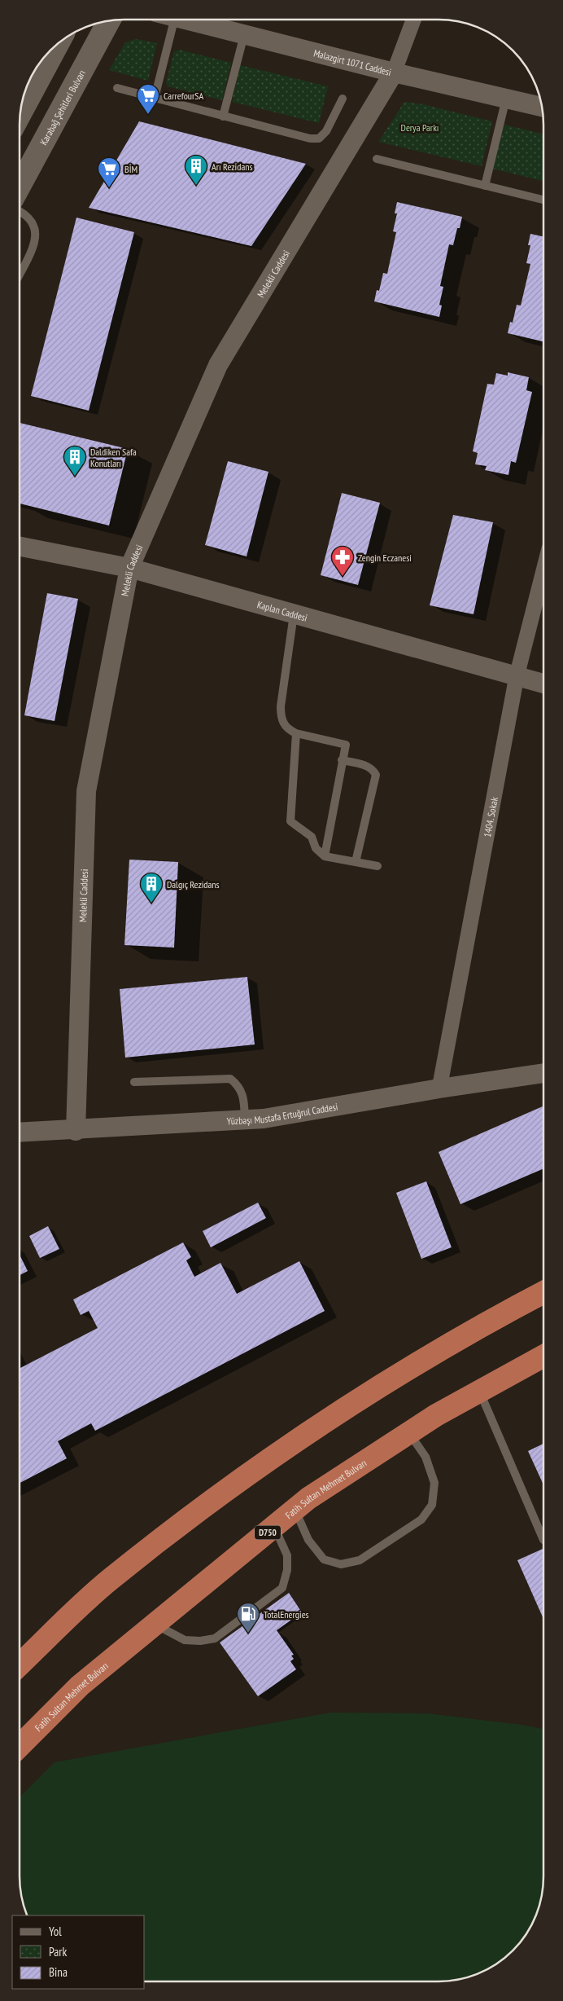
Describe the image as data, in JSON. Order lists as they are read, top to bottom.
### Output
{
  "streets": {
    "highway": ["Fatih Sultan Mehmet Bulvarı", "D750"],
    "main road": ["Karabağ Şehitleri Bulvarı"],
    "street": [
      "Malazgirt 1071 Caddesi",
      "Melekli Caddesi",
      "Kaplan Caddesi",
      "1404. Sokak",
      "Yüzbaşı Mustafa Ertuğrul Caddesi"
    ]
  },
  "crossings": [
    ["Malazgirt 1071 Caddesi", "Melekli Caddesi"],
    ["Melekli Caddesi", "Kaplan Caddesi"],
    ["Melekli Caddesi", "Yüzbaşı Mustafa Ertuğrul Caddesi"],
    ["Kaplan Caddesi", "1404. Sokak"],
    ["1404. Sokak", "Yüzbaşı Mustafa Ertuğrul Caddesi"]
  ],
  "parks": ["Derya Parkı"],
  "places": {
    "supermarket": ["CarrefourSA", "BİM"],
    "building": ["Arı Rezidans", "Daldiken Safa Konutları", "Dalgıç Rezidans"],
    "pharmacy": ["Zengin Eczanesi"],
    "fuel station": ["TotalEnergies"]
  },
  "legend": ["Yol", "Park", "Bina"]
}
